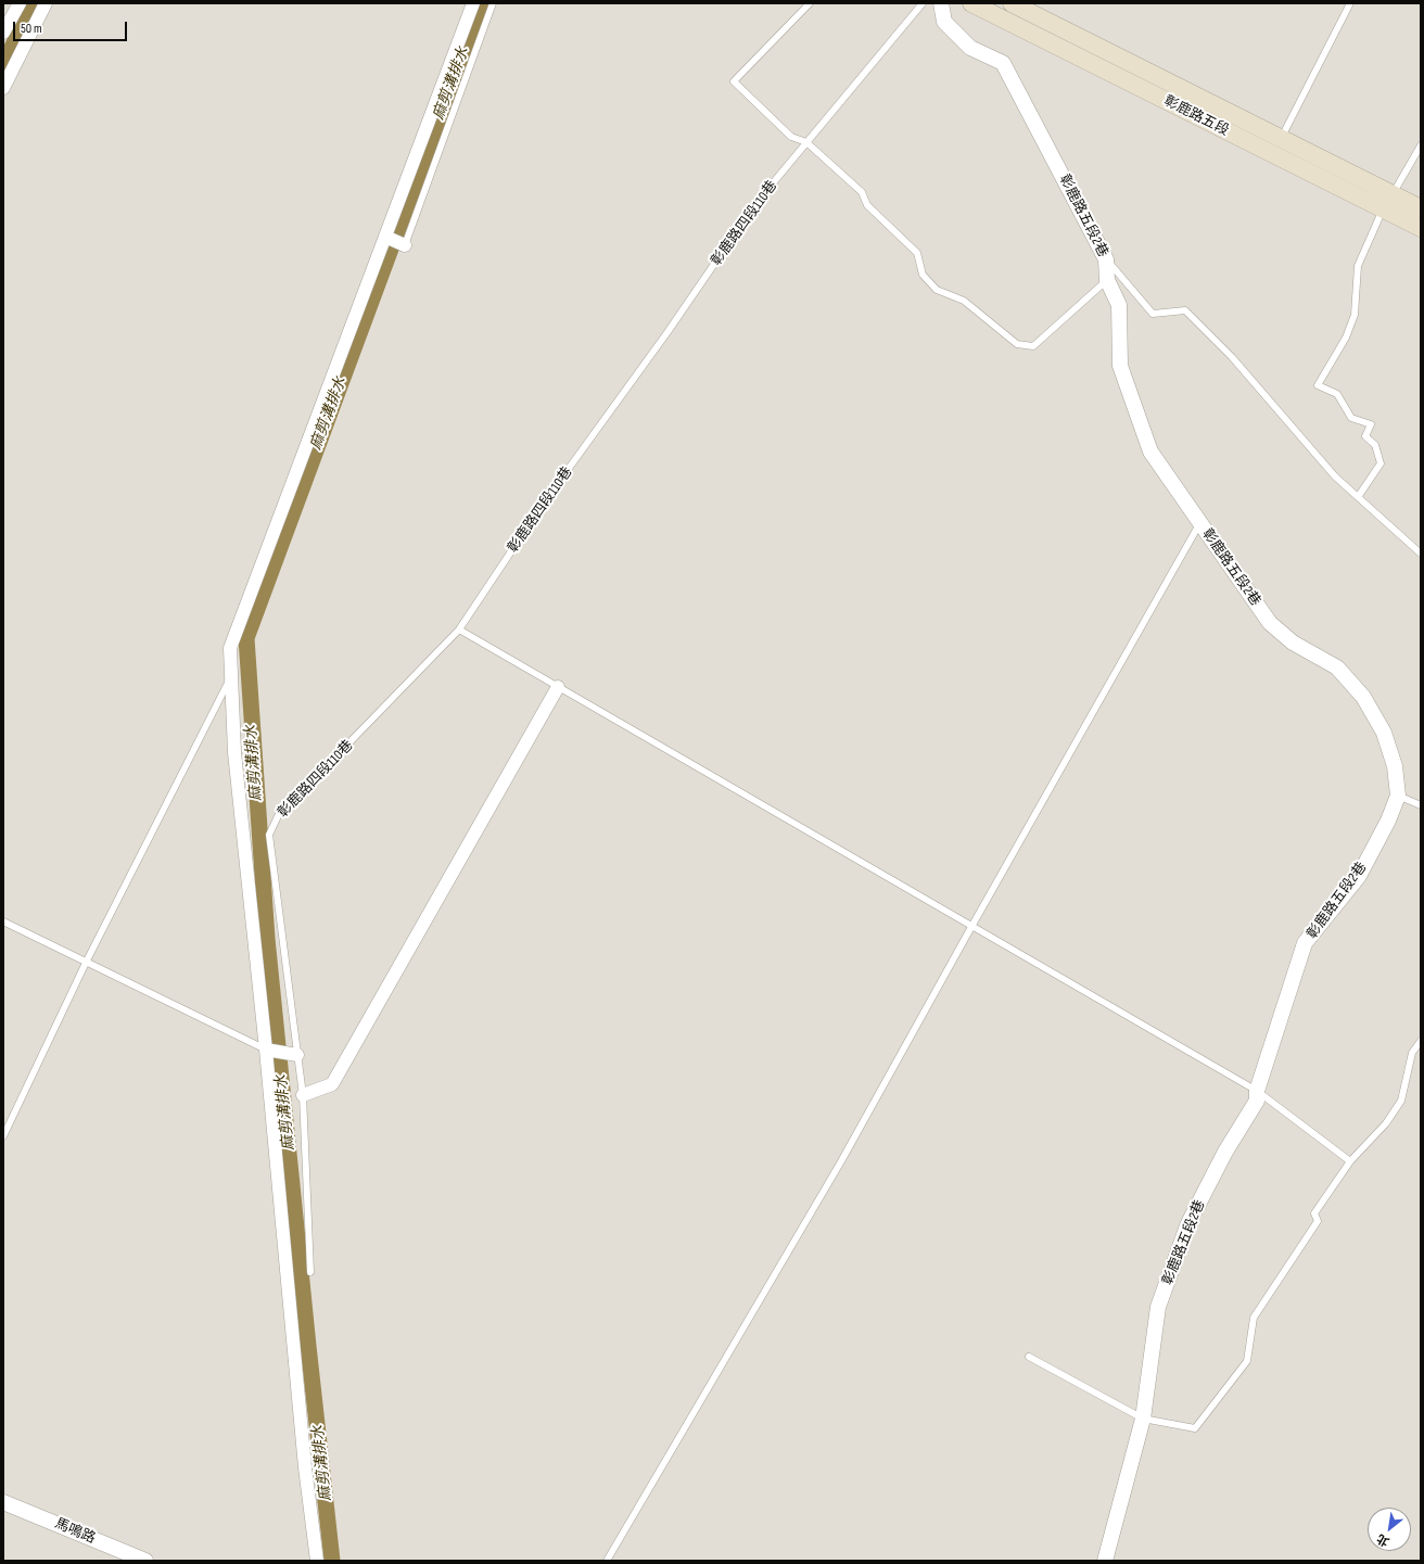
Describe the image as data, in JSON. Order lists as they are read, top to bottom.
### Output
{
  "streets": {
    "main road": ["彰鹿路五段"],
    "street": ["彰鹿路五段2巷", "馬鳴路"],
    "lane": ["彰鹿路四段110巷"]
  },
  "water": ["麻剪溝排水"],
  "scale_bar": "50 m",
  "north": "bottom left"
}
